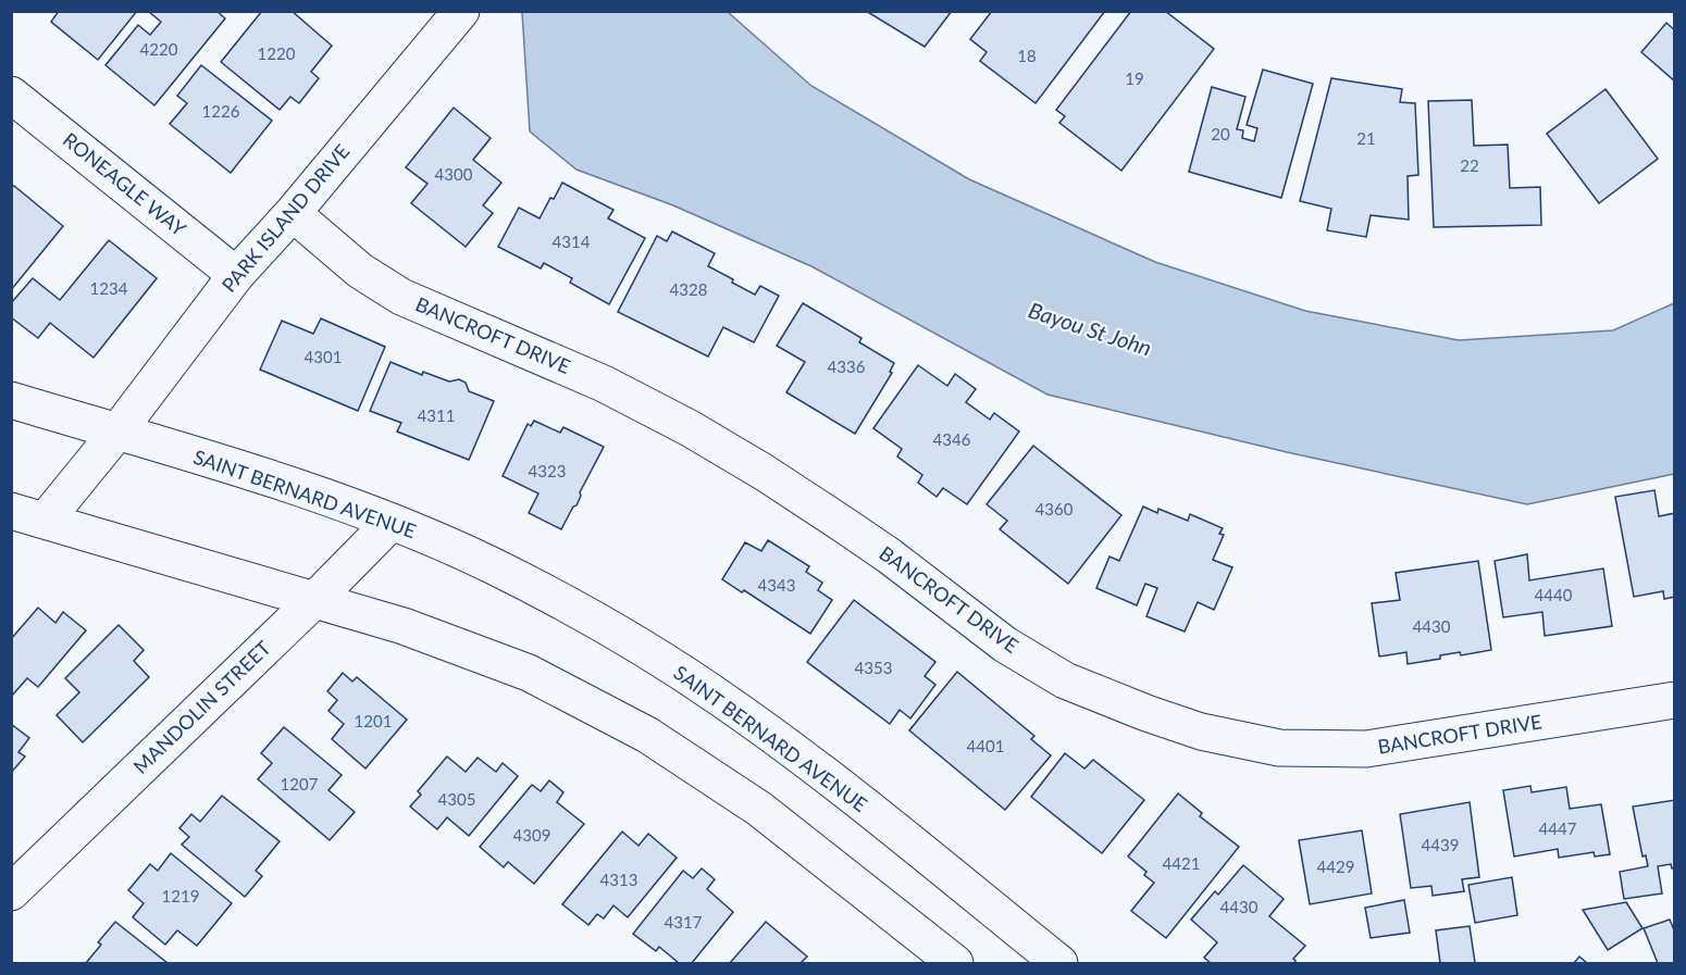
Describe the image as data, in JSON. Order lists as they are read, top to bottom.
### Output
{
  "streets": {
    "street": [
      "RONEAGLE WAY",
      "PARK ISLAND DRIVE",
      "BANCROFT DRIVE",
      "SAINT BERNARD AVENUE",
      "MANDOLIN STREET"
    ]
  },
  "crossings": [
    ["RONEAGLE WAY", "PARK ISLAND DRIVE"],
    ["PARK ISLAND DRIVE", "BANCROFT DRIVE"],
    ["PARK ISLAND DRIVE", "SAINT BERNARD AVENUE"],
    ["SAINT BERNARD AVENUE", "MANDOLIN STREET"]
  ],
  "water": ["Bayou St John"],
  "house_numbers": [
    "4220",
    "1220",
    "18",
    "19",
    "1226",
    "20",
    "21",
    "22",
    "4300",
    "4314",
    "1234",
    "4328",
    "4301",
    "4336",
    "4311",
    "4346",
    "4323",
    "4360",
    "4343",
    "4440",
    "4430",
    "4353",
    "1201",
    "4401",
    "1207",
    "4305",
    "4447",
    "4309",
    "4439",
    "4421",
    "4429",
    "4313",
    "1219",
    "4430",
    "4317"
  ]
}
